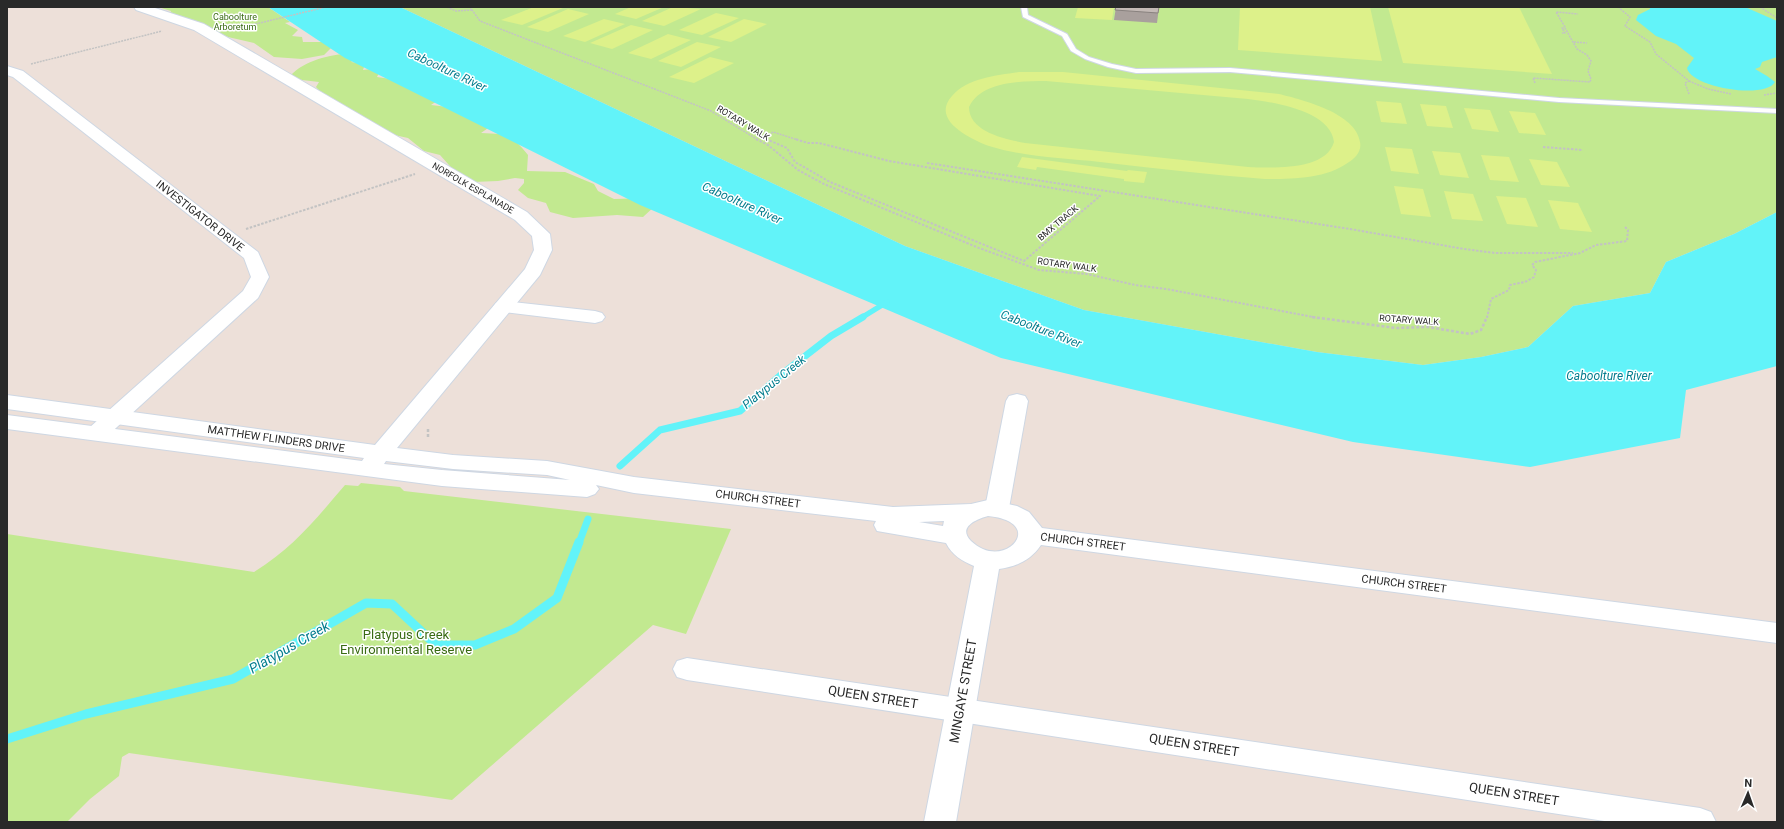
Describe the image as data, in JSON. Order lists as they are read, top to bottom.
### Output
{
  "streets": {
    "street": [
      "NORFOLK ESPLANADE",
      "INVESTIGATOR DRIVE",
      "MATTHEW FLINDERS DRIVE",
      "CHURCH STREET",
      "MINGAYE STREET",
      "QUEEN STREET"
    ],
    "path": ["ROTARY WALK", "BMX TRACK"]
  },
  "crossings": [
    ["NORFOLK ESPLANADE", "MATTHEW FLINDERS DRIVE"],
    ["INVESTIGATOR DRIVE", "MATTHEW FLINDERS DRIVE"],
    ["MATTHEW FLINDERS DRIVE", "CHURCH STREET"],
    ["CHURCH STREET", "MINGAYE STREET"],
    ["MINGAYE STREET", "QUEEN STREET"]
  ],
  "water": ["Caboolture River", "Platypus Creek"],
  "parks": ["Caboolture Arboretum", "Platypus Creek Environmental Reserve"],
  "north": "top"
}
